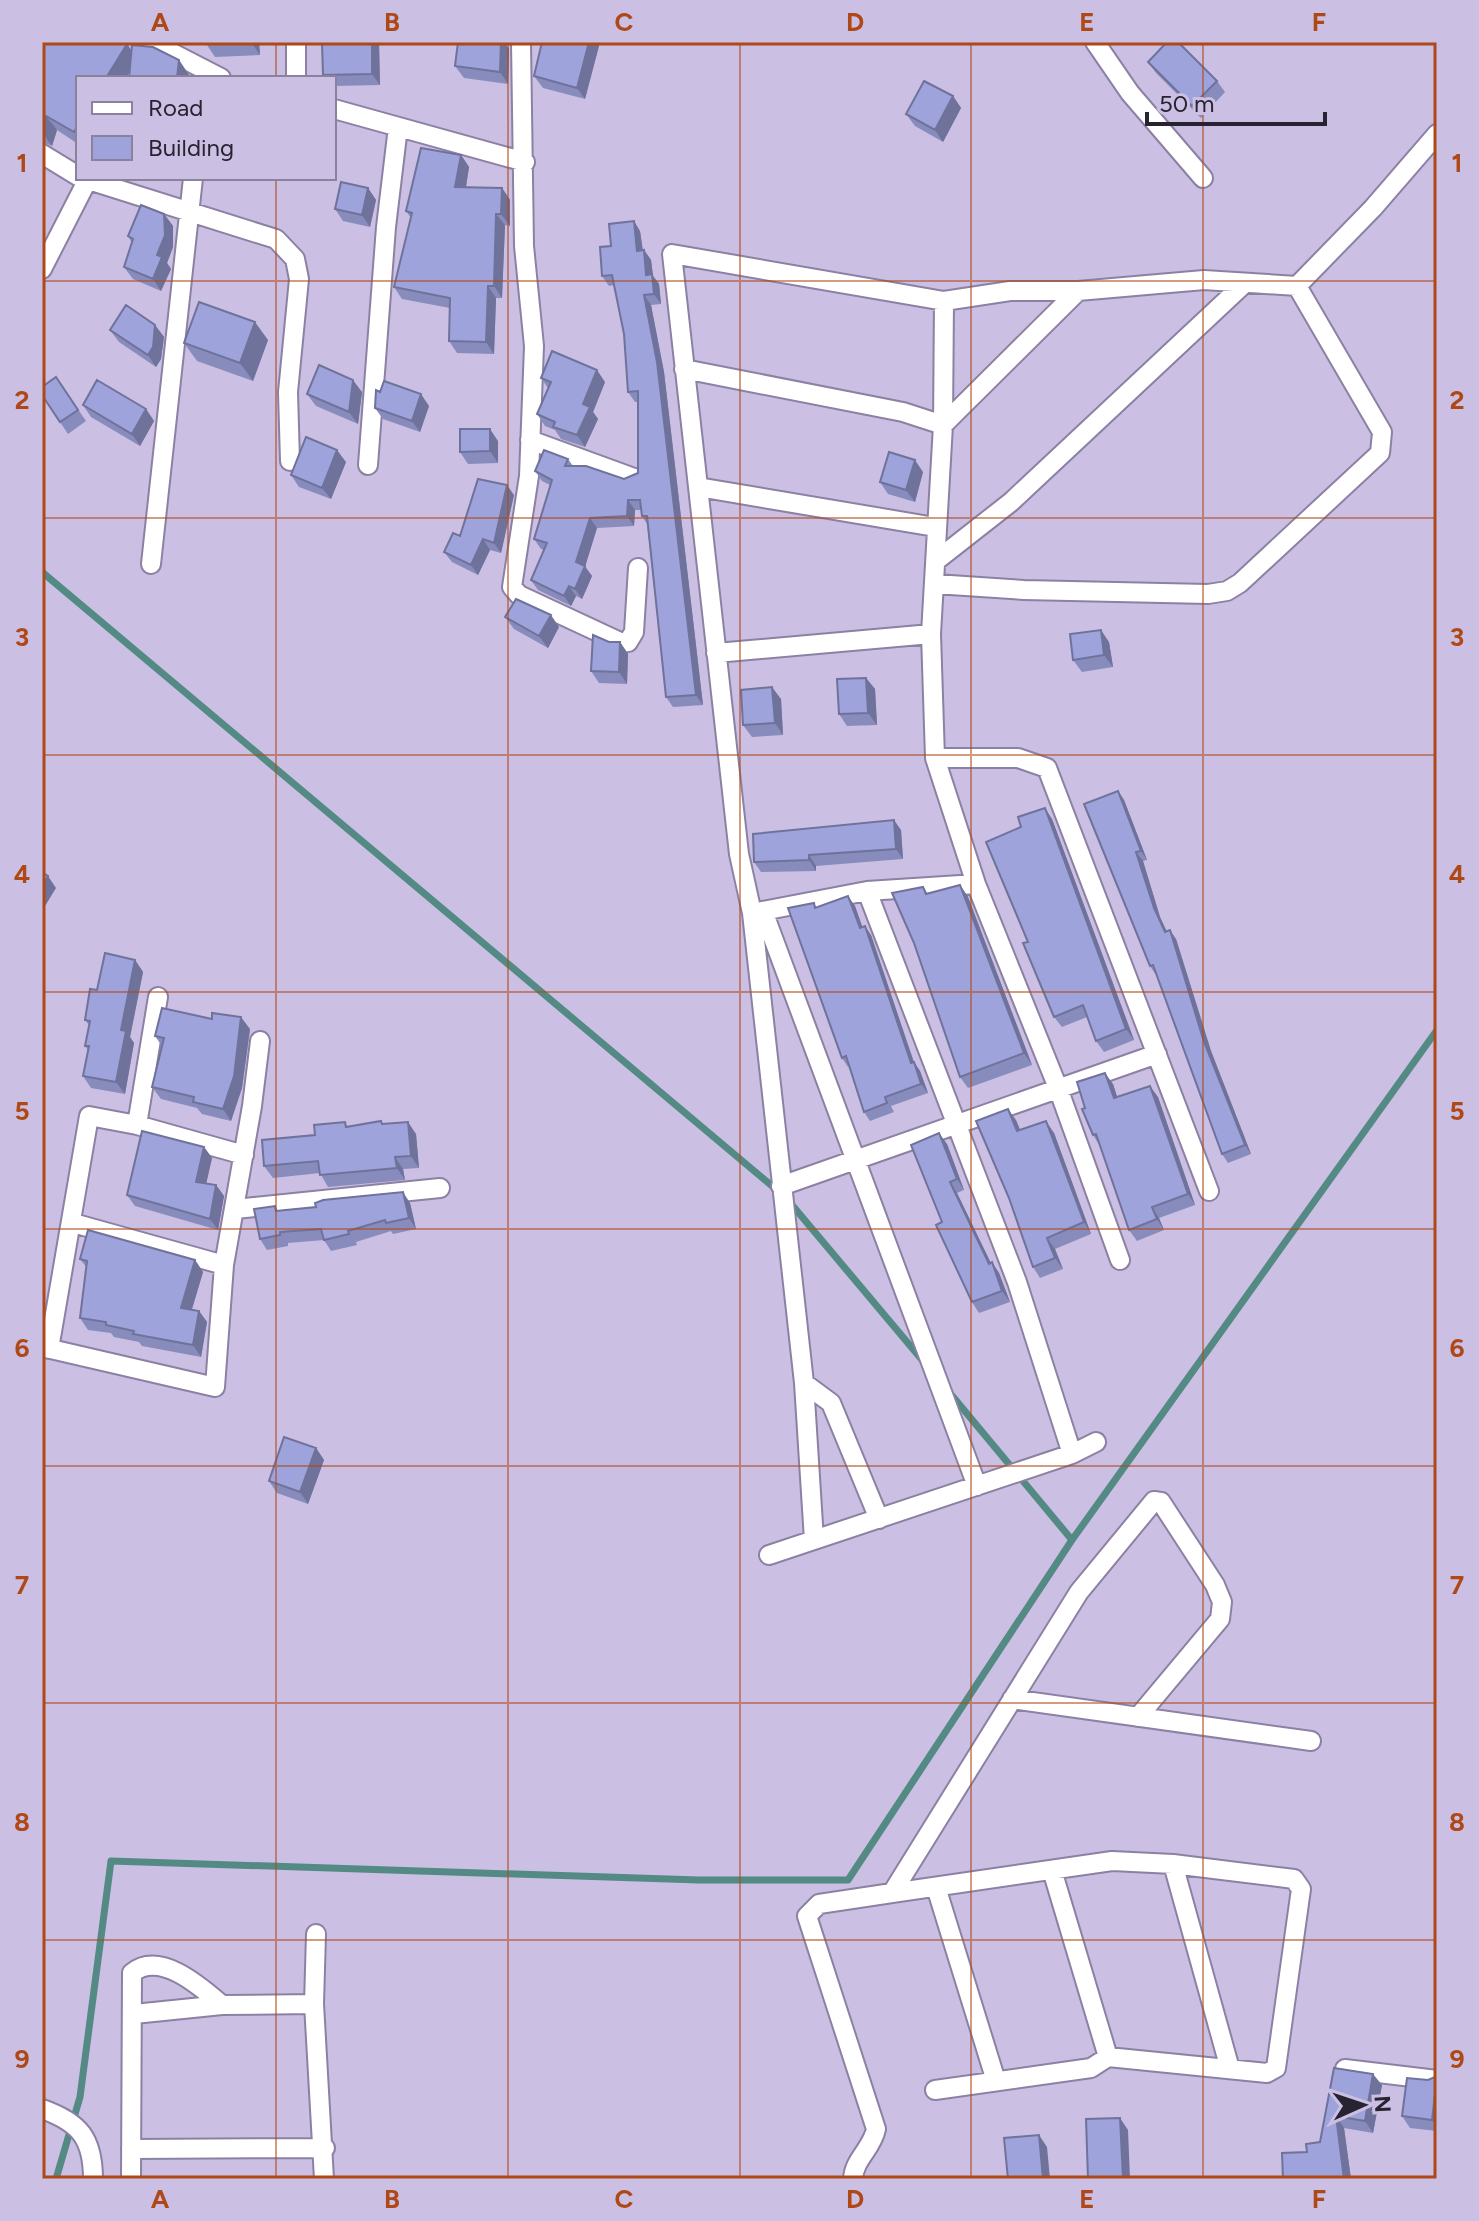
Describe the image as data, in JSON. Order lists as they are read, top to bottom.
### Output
{
  "legend": ["Road", "Building"],
  "scale_bar": "50 m",
  "north": "right",
  "grid": {
    "columns": [
      "A",
      "B",
      "C",
      "D",
      "E",
      "F"
    ],
    "rows": [
      "1",
      "2",
      "3",
      "4",
      "5",
      "6",
      "7",
      "8",
      "9"
    ]
  }
}
